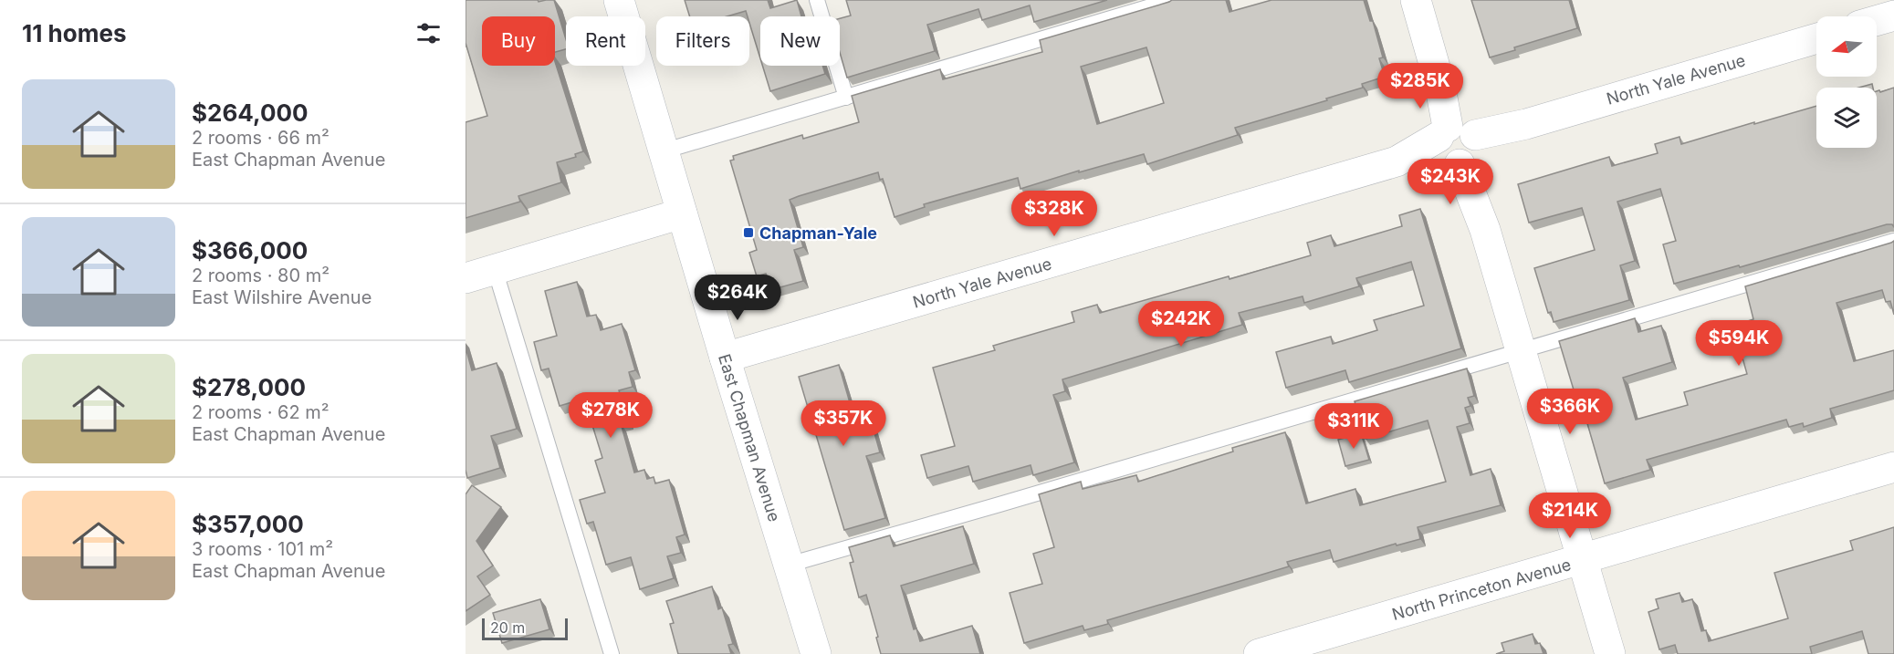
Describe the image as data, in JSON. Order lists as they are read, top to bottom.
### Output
{
  "streets": {
    "street": ["North Yale Avenue", "East Chapman Avenue", "North Princeton Avenue"]
  },
  "crossings": [
    ["North Yale Avenue", "East Chapman Avenue"]
  ],
  "places": {
    "transit": ["Chapman-Yale"]
  },
  "scale_bar": "20 m",
  "north": "left",
  "page": {
    "heading": "11 homes",
    "chip": [
      "Buy",
      "Rent",
      "Filters",
      "New"
    ],
    "price": [
      "$285K",
      "$243K",
      "$328K",
      "$264K",
      "$242K",
      "$594K",
      "$366K",
      "$278K",
      "$357K",
      "$311K",
      "$214K"
    ],
    "list": [
      {
        "name": "$264,000",
        "note": "2 rooms · 66 m² · East Chapman Avenue"
      },
      {
        "name": "$366,000",
        "note": "2 rooms · 80 m² · East Wilshire Avenue"
      },
      {
        "name": "$278,000",
        "note": "2 rooms · 62 m² · East Chapman Avenue"
      },
      {
        "name": "$357,000",
        "note": "3 rooms · 101 m² · East Chapman Avenue"
      }
    ],
    "scale": "20 m"
  }
}
